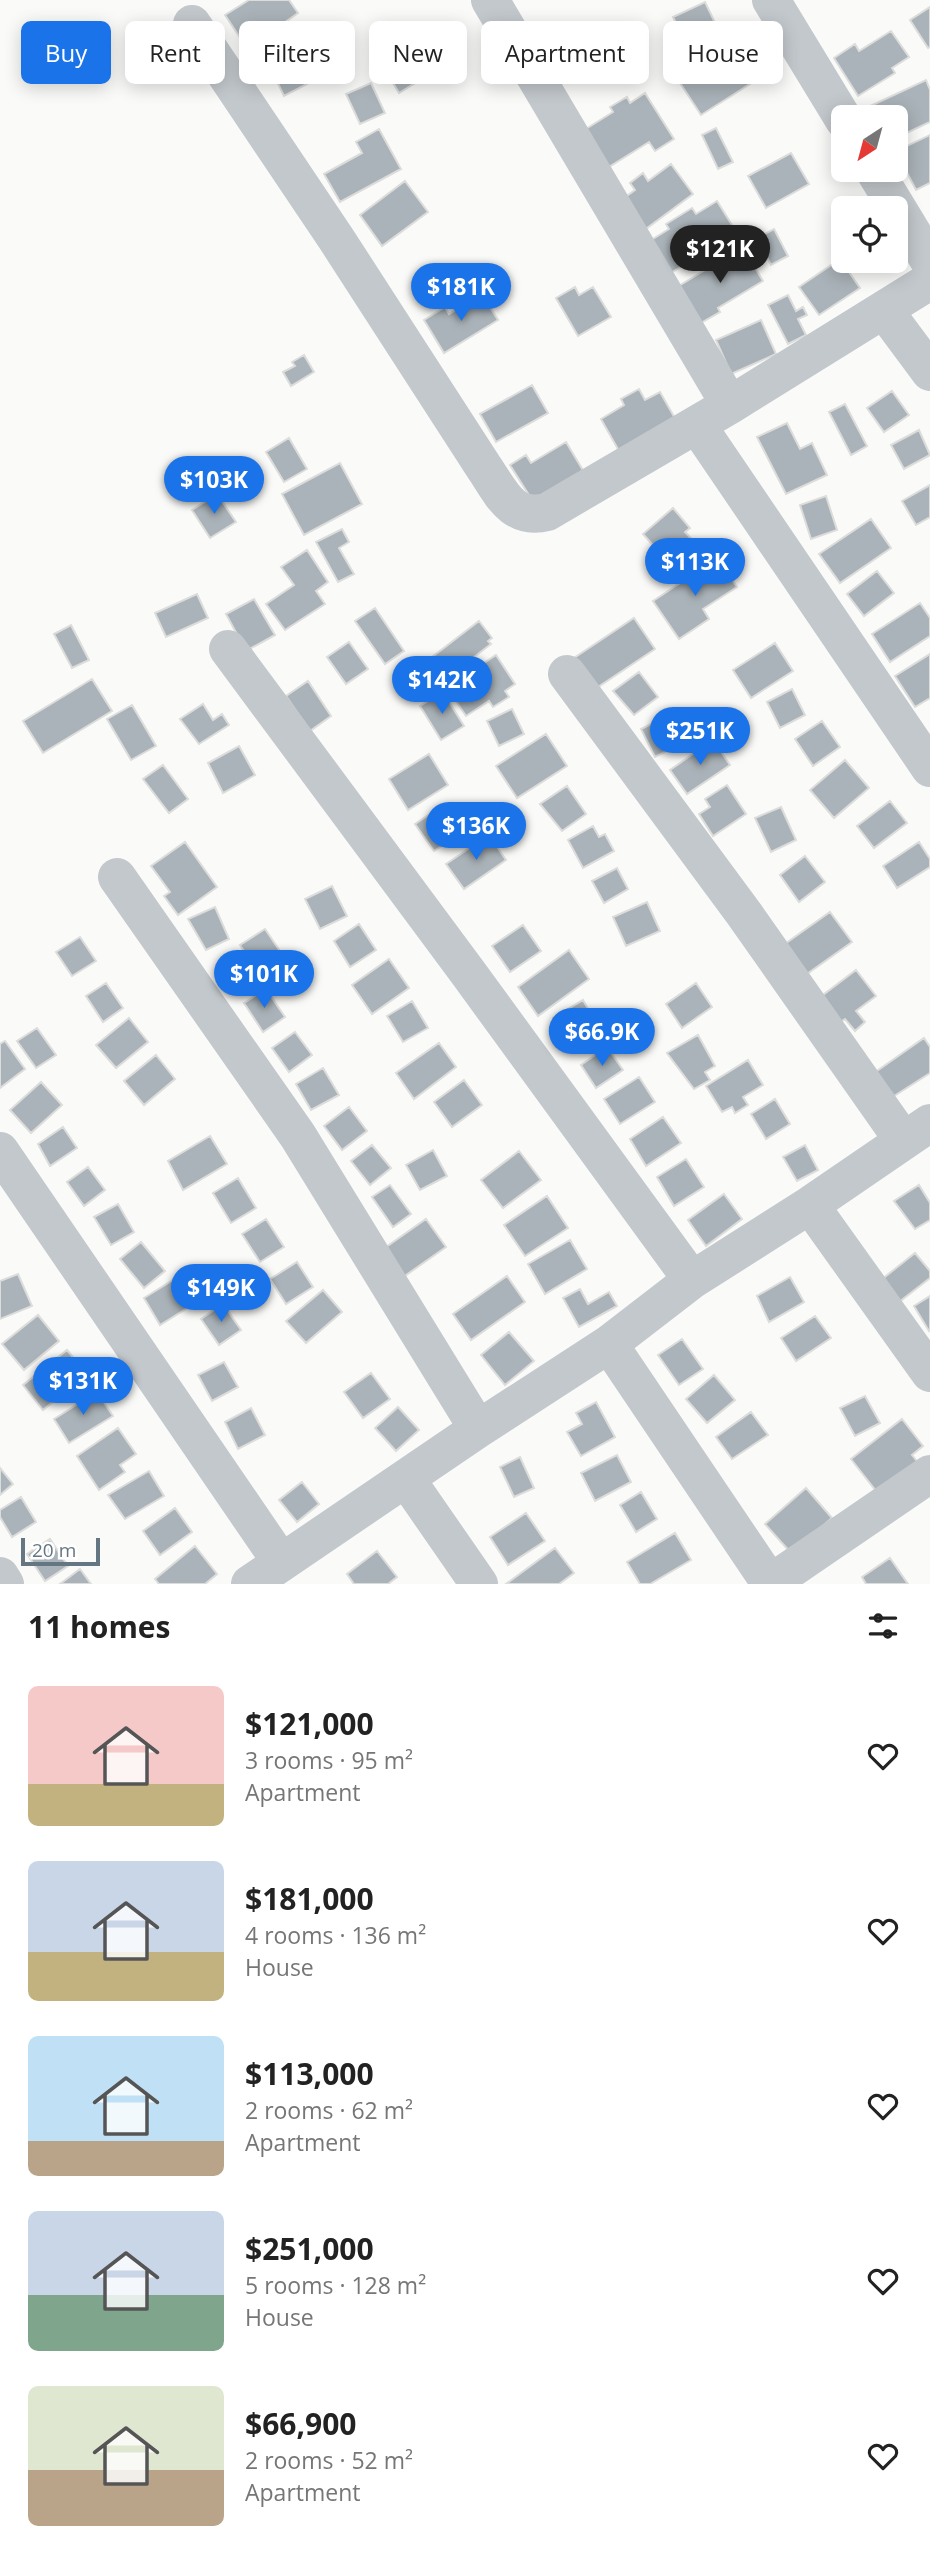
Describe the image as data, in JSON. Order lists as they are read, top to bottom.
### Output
{
  "scale_bar": "20 m",
  "north": "bottom left",
  "page": {
    "chip": [
      "Buy",
      "Rent",
      "Filters",
      "New",
      "Apartment",
      "House"
    ],
    "price": [
      "$121K",
      "$181K",
      "$103K",
      "$113K",
      "$142K",
      "$251K",
      "$136K",
      "$101K",
      "$66.9K",
      "$149K",
      "$131K"
    ],
    "scale": "20 m",
    "heading": "11 homes",
    "list": [
      {
        "name": "$121,000",
        "note": "3 rooms · 95 m² · Apartment"
      },
      {
        "name": "$181,000",
        "note": "4 rooms · 136 m² · House"
      },
      {
        "name": "$113,000",
        "note": "2 rooms · 62 m² · Apartment"
      },
      {
        "name": "$251,000",
        "note": "5 rooms · 128 m² · House"
      },
      {
        "name": "$66,900",
        "note": "2 rooms · 52 m² · Apartment"
      }
    ]
  }
}
